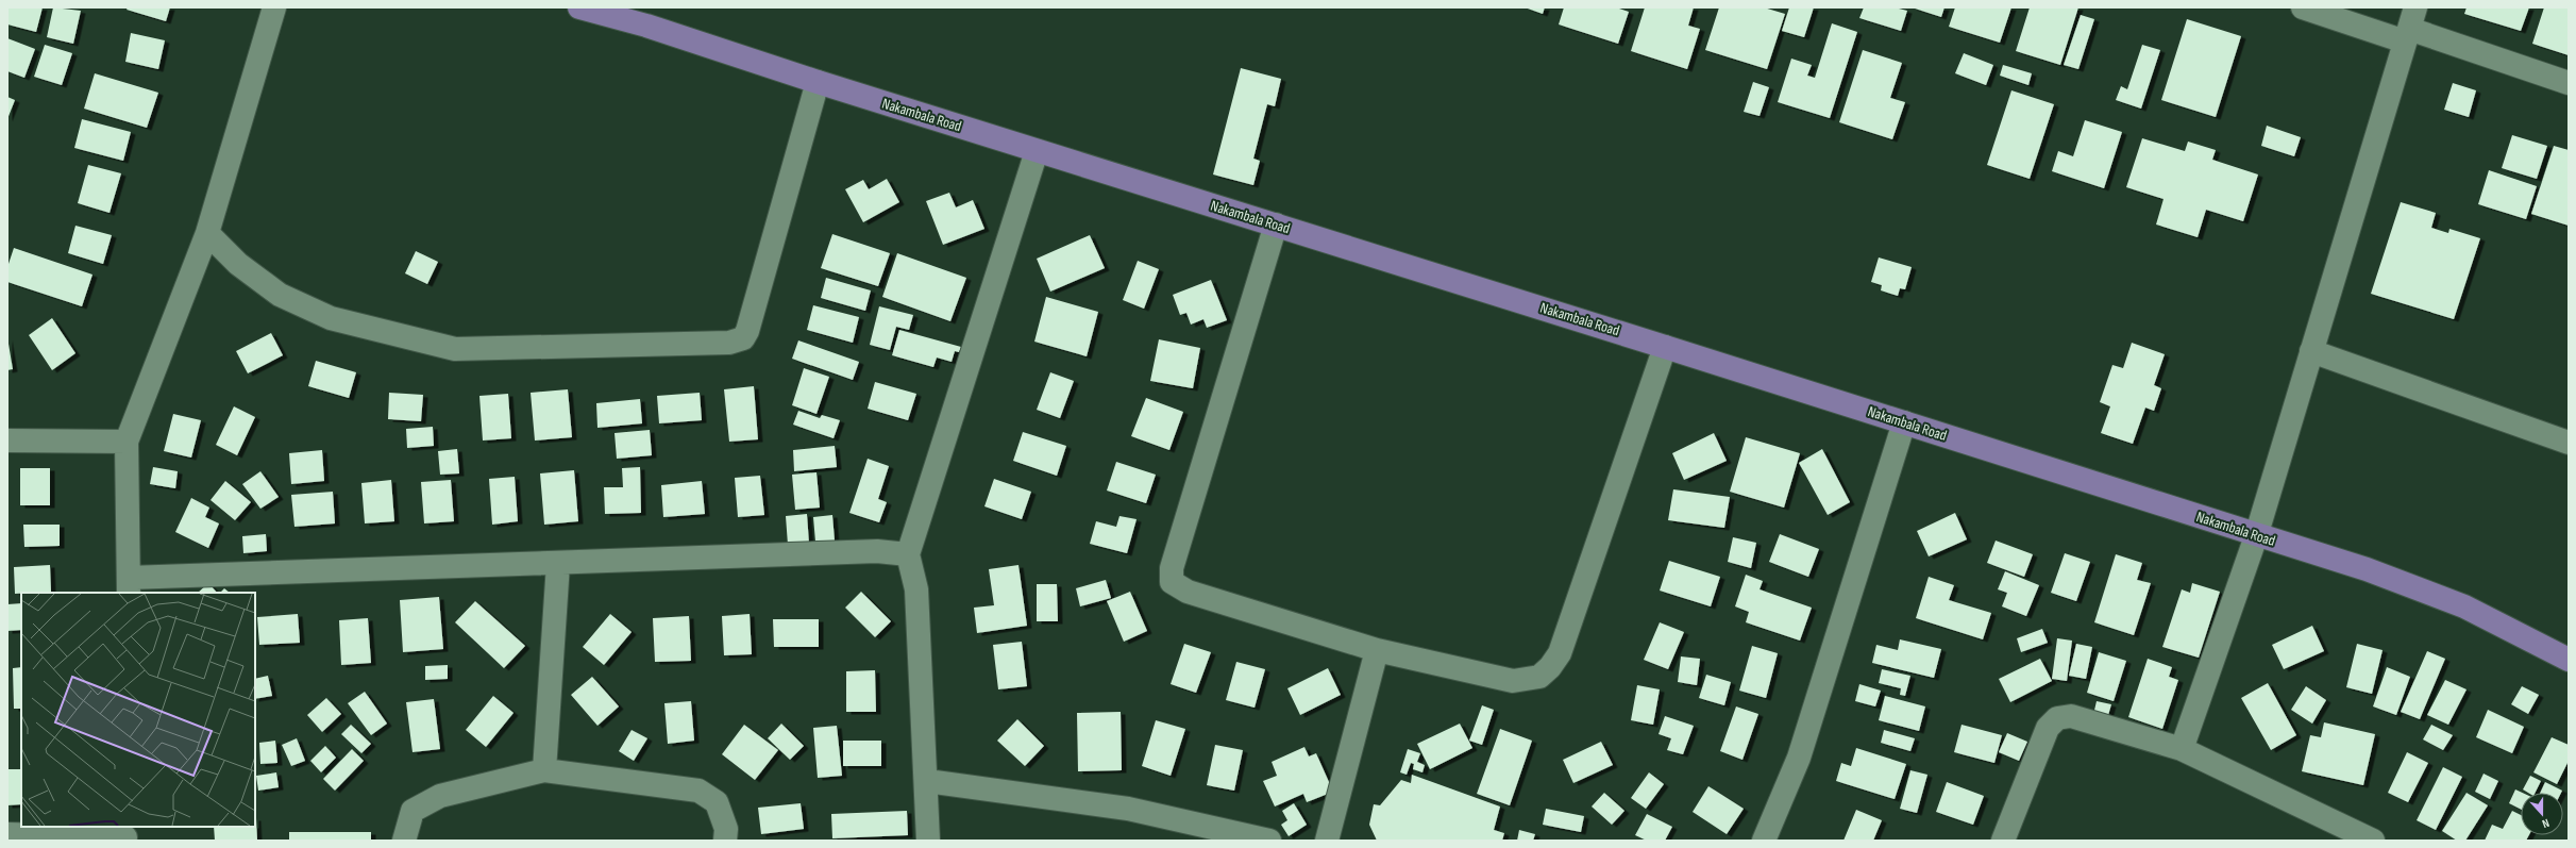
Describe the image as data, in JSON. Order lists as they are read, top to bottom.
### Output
{
  "streets": {
    "main road": ["Nakambala Road"]
  },
  "north": "bottom"
}
